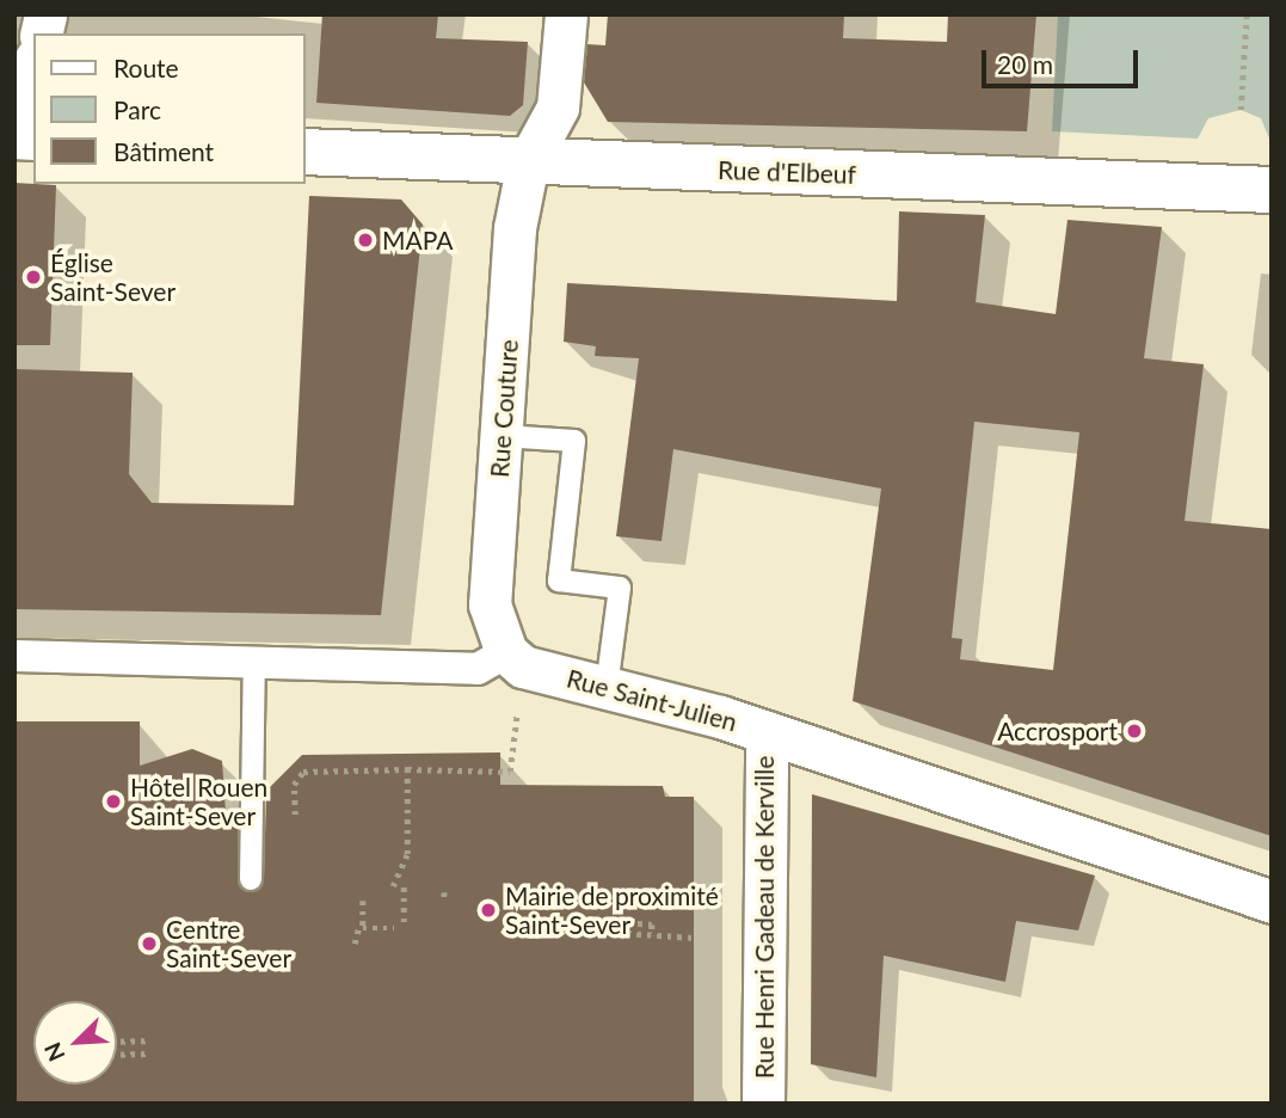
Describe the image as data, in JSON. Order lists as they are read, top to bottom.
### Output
{
  "streets": {
    "street": [
      "Rue d'Elbeuf",
      "Rue Couture",
      "Rue Saint-Julien",
      "Rue Henri Gadeau de Kerville"
    ]
  },
  "crossings": [
    ["Rue d'Elbeuf", "Rue Couture"],
    ["Rue Couture", "Rue Saint-Julien"],
    ["Rue Saint-Julien", "Rue Henri Gadeau de Kerville"]
  ],
  "places": [
    "MAPA",
    "Église Saint-Sever",
    "Accrosport",
    "Hôtel Rouen Saint-Sever",
    "Mairie de proximité Saint-Sever",
    "Centre Saint-Sever"
  ],
  "legend": ["Route", "Parc", "Bâtiment"],
  "scale_bar": "20 m",
  "north": "bottom left"
}
